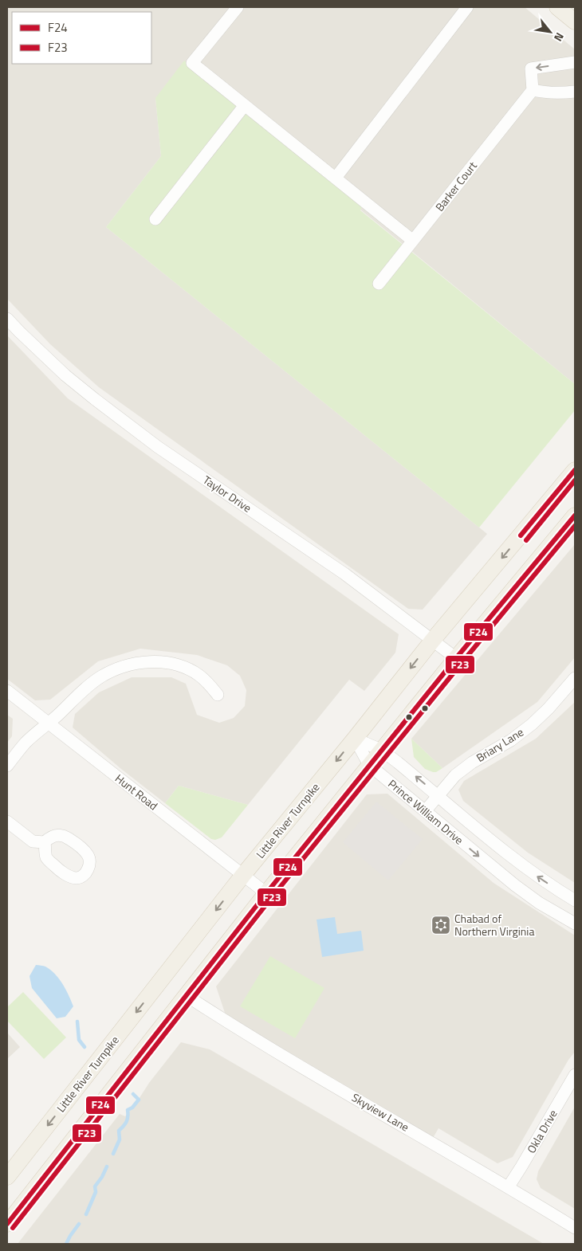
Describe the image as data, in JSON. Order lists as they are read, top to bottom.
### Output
{
  "streets": {
    "main road": ["Little River Turnpike"],
    "street": [
      "Barker Court",
      "Taylor Drive",
      "Briary Lane",
      "Hunt Road",
      "Prince William Drive",
      "Skyview Lane",
      "Okla Drive"
    ]
  },
  "crossings": [
    ["Taylor Drive", "Little River Turnpike"],
    ["Briary Lane", "Prince William Drive"],
    ["Hunt Road", "Little River Turnpike"],
    ["Prince William Drive", "Little River Turnpike"],
    ["Skyview Lane", "Okla Drive"]
  ],
  "places": {
    "synagogue": ["Chabad of Northern Virginia"]
  },
  "lines": ["transit line F24", "transit line F23"],
  "legend": ["F24", "F23"],
  "north": "bottom right"
}
